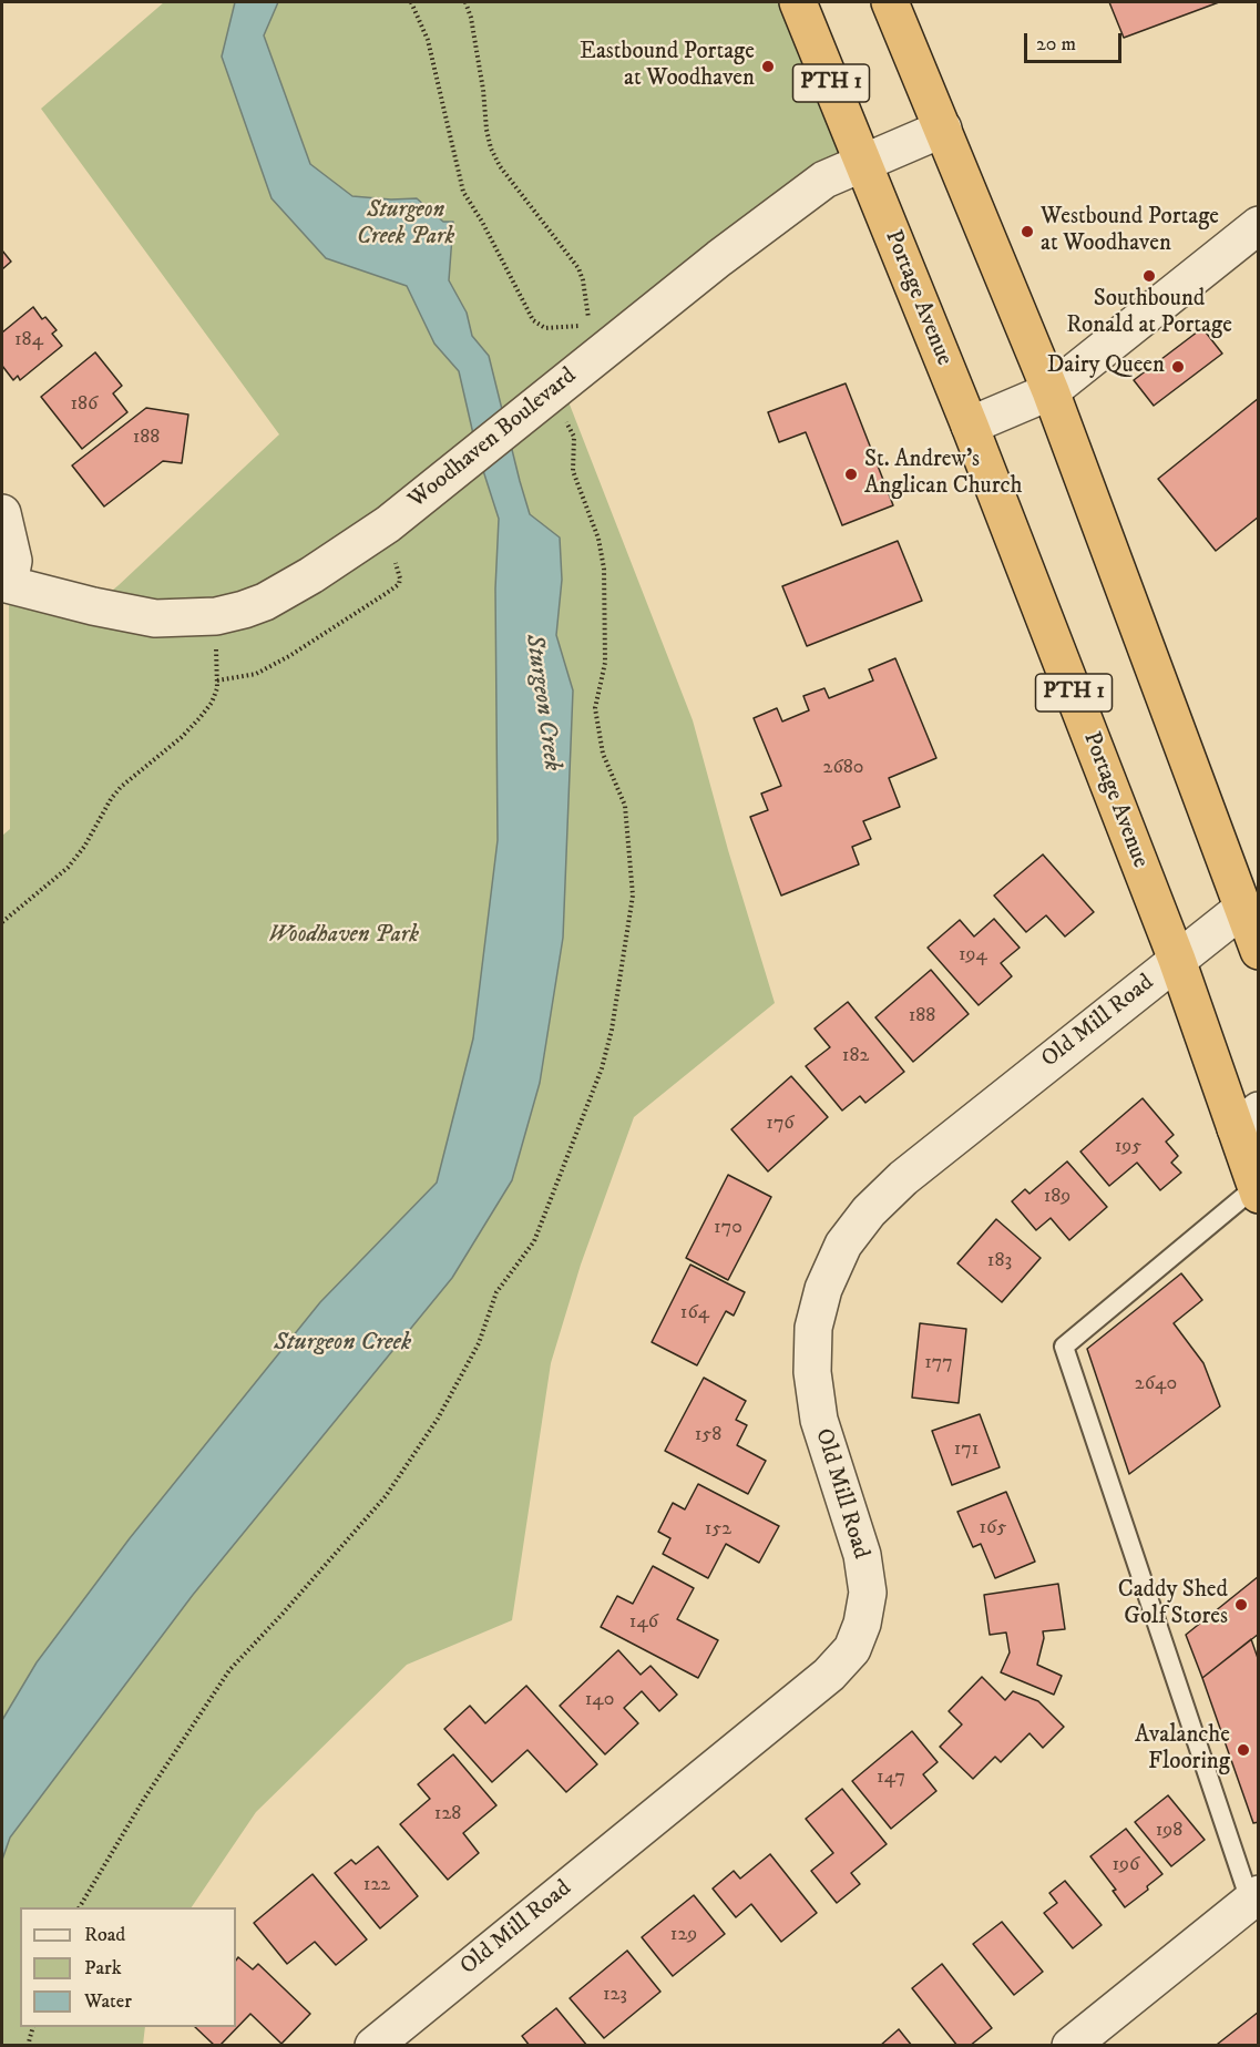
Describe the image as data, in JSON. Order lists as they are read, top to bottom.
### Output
{
  "streets": {
    "highway": ["PTH 1", "Portage Avenue"],
    "street": ["Woodhaven Boulevard", "Old Mill Road"]
  },
  "crossings": [
    ["Portage Avenue", "Woodhaven Boulevard"],
    ["Portage Avenue", "Old Mill Road"]
  ],
  "water": ["Sturgeon Creek"],
  "parks": ["Sturgeon Creek Park", "Woodhaven Park"],
  "places": [
    "Eastbound Portage at Woodhaven",
    "Westbound Portage at Woodhaven",
    "Southbound Ronald at Portage",
    "Dairy Queen",
    "St. Andrew's Anglican Church",
    "Caddy Shed Golf Stores",
    "Avalanche Flooring"
  ],
  "house_numbers": [
    "184",
    "186",
    "188",
    "2680",
    "194",
    "188",
    "182",
    "176",
    "195",
    "189",
    "170",
    "183",
    "164",
    "177",
    "2640",
    "158",
    "171",
    "165",
    "152",
    "146",
    "140",
    "147",
    "128",
    "198",
    "196",
    "122",
    "129",
    "123"
  ],
  "legend": ["Road", "Park", "Water"],
  "scale_bar": "20 m"
}
